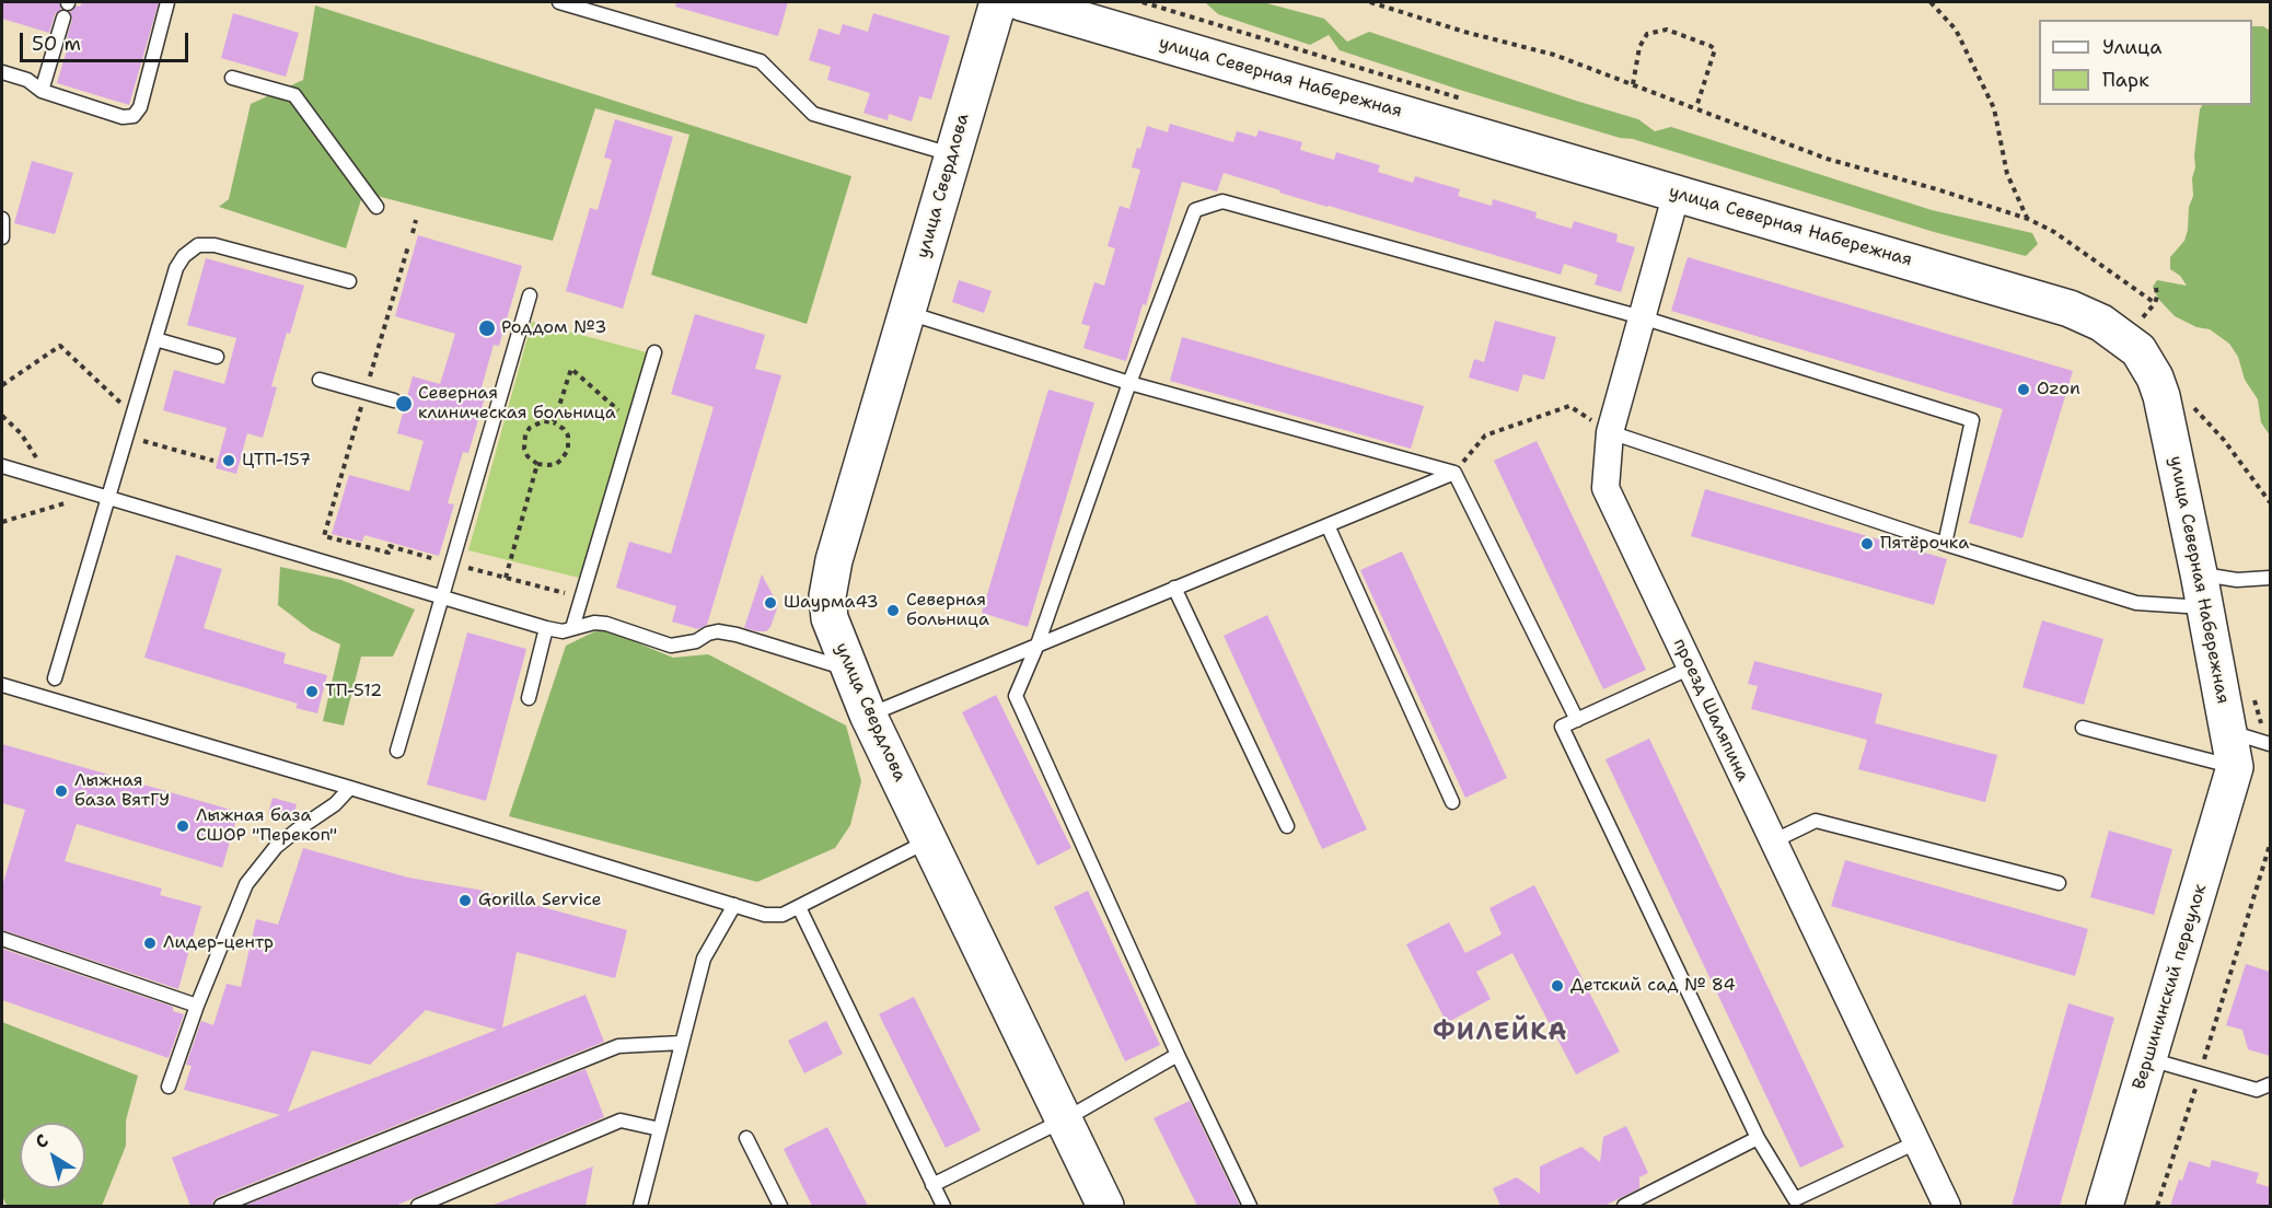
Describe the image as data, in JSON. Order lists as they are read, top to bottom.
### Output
{
  "streets": {
    "street": [
      "улица Северная Набережная",
      "улица Свердлова",
      "проезд Шаляпина",
      "Вершининский переулок"
    ]
  },
  "crossings": [
    ["улица Северная Набережная", "проезд Шаляпина"],
    ["улица Северная Набережная", "Вершининский переулок"]
  ],
  "districts": ["ФИЛЕЙКА"],
  "places": [
    "Роддом №3",
    "Ozon",
    "Северная клиническая больница",
    "ЦТП-157",
    "Пятёрочка",
    "Шаурма43",
    "Северная больница",
    "ТП-512",
    "Лыжная база ВятГУ",
    "Лыжная база СШОР \"Перекоп\"",
    "Gorilla Service",
    "Лидер-центр",
    "Детский сад № 84"
  ],
  "legend": ["Улица", "Парк"],
  "scale_bar": "50 m",
  "north": "top left"
}
